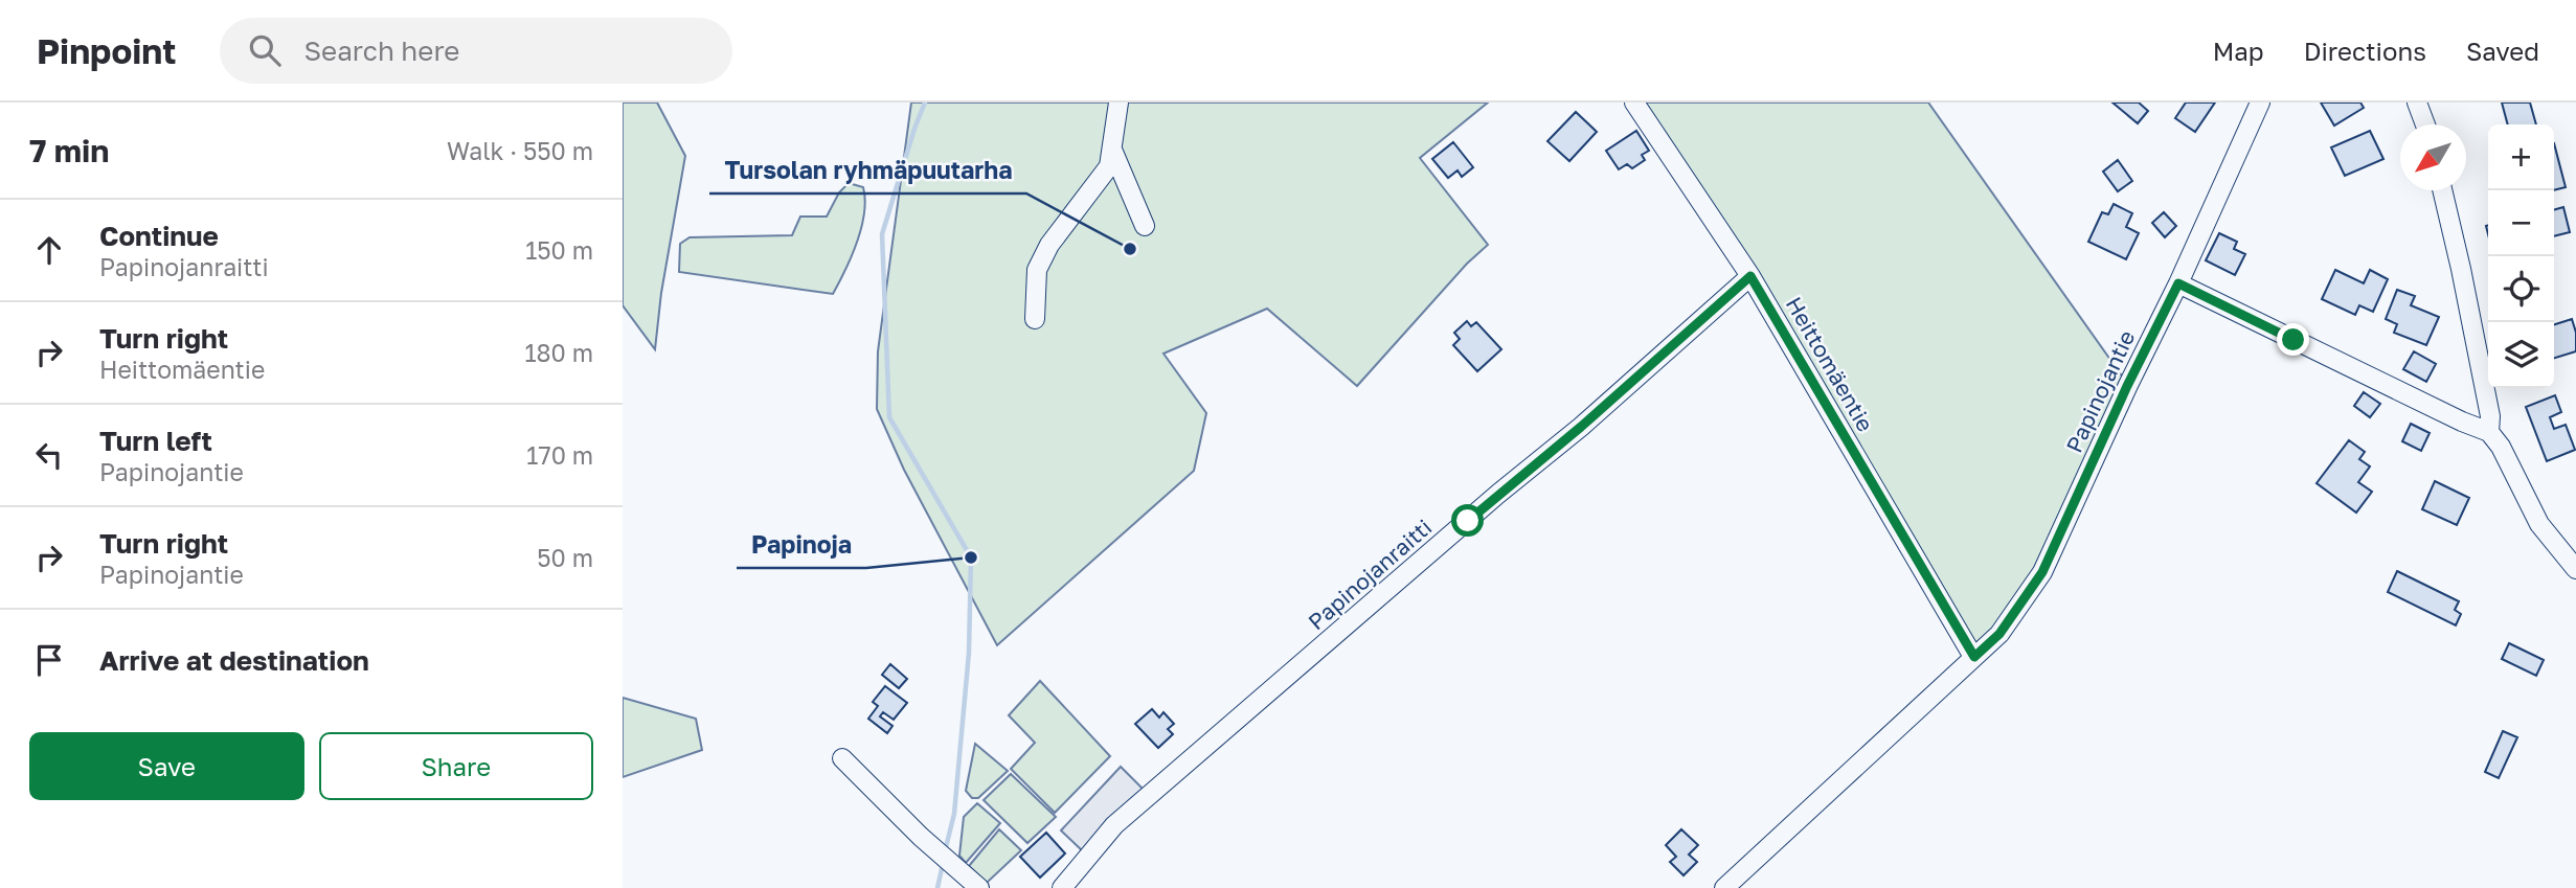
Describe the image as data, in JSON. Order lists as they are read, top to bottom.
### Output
{
  "streets": {
    "street": ["Heittomäentie", "Papinojantie", "Papinojanraitti"]
  },
  "crossings": [
    ["Heittomäentie", "Papinojantie"],
    ["Heittomäentie", "Papinojanraitti"]
  ],
  "places": ["Tursolan ryhmäpuutarha", "Papinoja"],
  "north": "bottom left",
  "page": {
    "header": "Pinpoint",
    "search": "Search here",
    "nav": ["Map", "Directions", "Saved"],
    "heading": ["7 min", "Walk · 550 m"],
    "map_buttons": ["+", "−"],
    "list": [
      ["Continue", "Papinojanraitti", "150 m"],
      ["Turn right", "Heittomäentie", "180 m"],
      ["Turn left", "Papinojantie", "170 m"],
      ["Turn right", "Papinojantie", "50 m"],
      "Arrive at destination"
    ],
    "buttons": ["Save", "Share"]
  }
}
